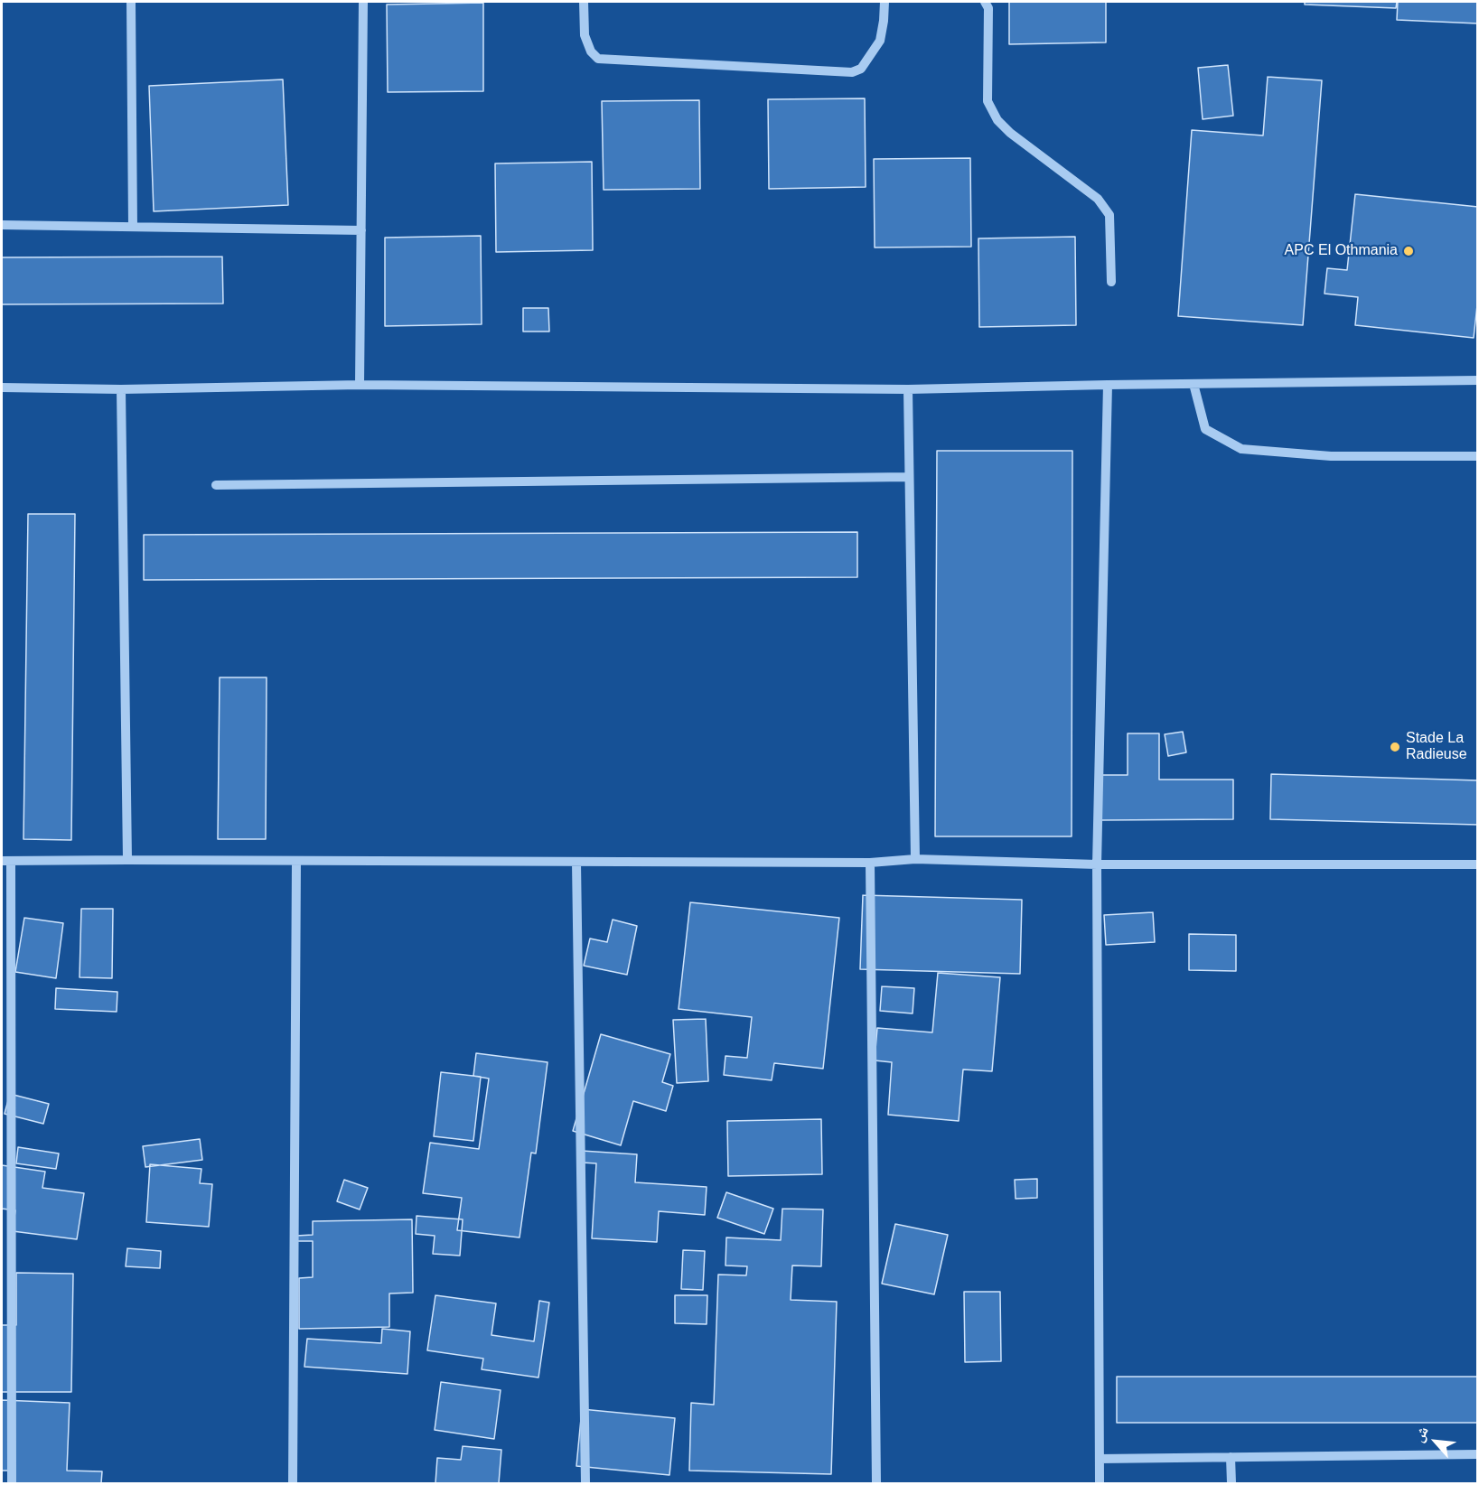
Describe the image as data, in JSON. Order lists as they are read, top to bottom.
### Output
{
  "places": ["APC El Othmania", "Stade La Radieuse"],
  "north": "top left"
}
